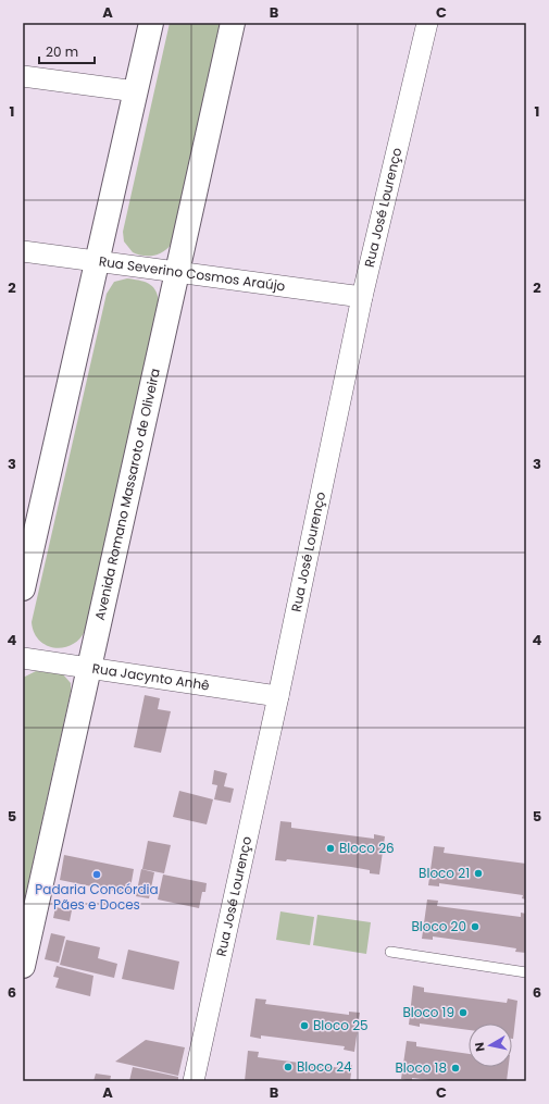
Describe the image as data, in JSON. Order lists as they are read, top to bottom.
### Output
{
  "streets": {
    "street": [
      "Rua José Lourenço",
      "Rua Severino Cosmos Araújo",
      "Avenida Romano Massaroto de Oliveira",
      "Rua Jacynto Anhê"
    ]
  },
  "crossings": [
    ["Rua José Lourenço", "Rua Severino Cosmos Araújo"],
    ["Rua José Lourenço", "Rua Jacynto Anhê"],
    ["Rua Severino Cosmos Araújo", "Avenida Romano Massaroto de Oliveira"],
    ["Avenida Romano Massaroto de Oliveira", "Rua Jacynto Anhê"]
  ],
  "places": [
    "Bloco 26",
    "Bloco 21",
    "Padaria Concórdia Pães e Doces",
    "Bloco 20",
    "Bloco 19",
    "Bloco 25",
    "Bloco 24",
    "Bloco 18"
  ],
  "scale_bar": "20 m",
  "north": "left",
  "grid": {
    "columns": ["A", "B", "C"],
    "rows": [
      "1",
      "2",
      "3",
      "4",
      "5",
      "6"
    ]
  }
}
